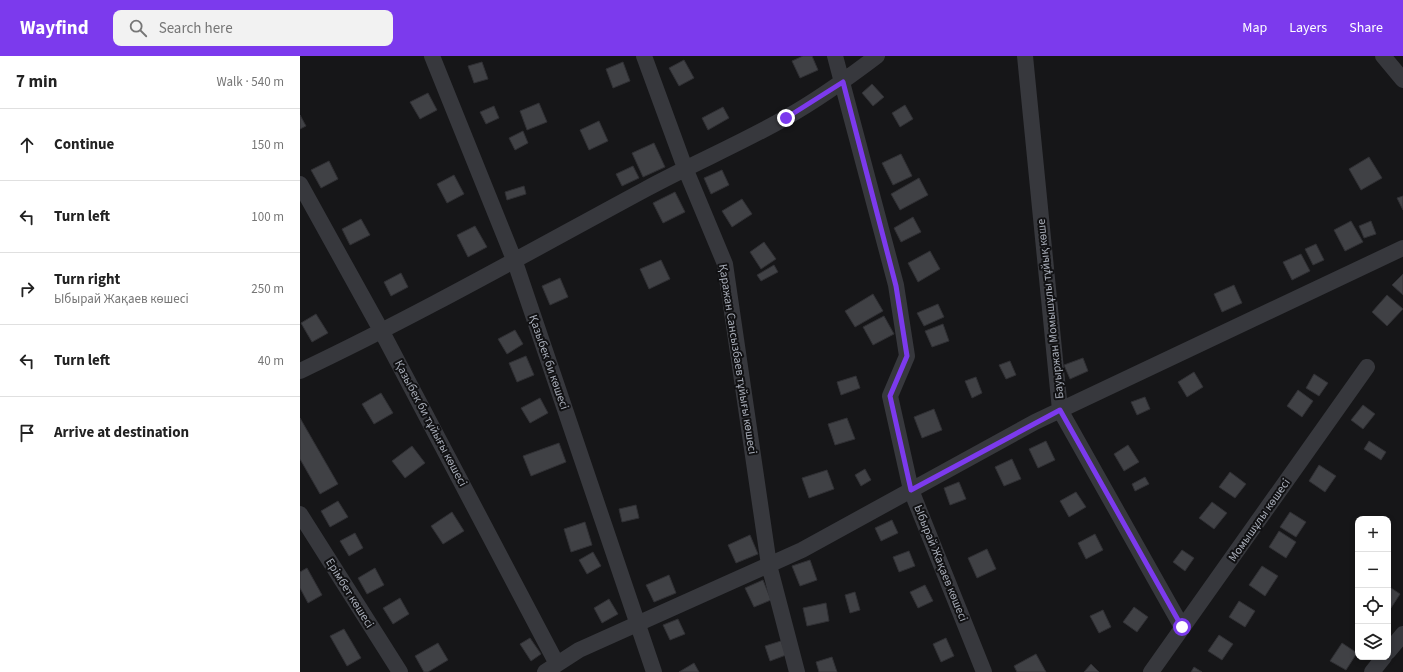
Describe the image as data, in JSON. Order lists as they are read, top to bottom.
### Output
{
  "streets": {
    "street": [
      "Бауыржан Момышұлы тұйық көше",
      "Қаражан Сансызбаев тұйығы көшесі",
      "Қазыбек би көшесі",
      "Қазыбек би тұйығы көшесі",
      "Момышұлы көшесі",
      "Ыбырай Жақаев көшесі",
      "Ерімбет көшесі"
    ]
  },
  "crossings": [
    ["Бауыржан Момышұлы тұйық көше", "Момышұлы көшесі"]
  ],
  "page": {
    "header": "Wayfind",
    "search": "Search here",
    "nav": ["Map", "Layers", "Share"],
    "heading": ["7 min", "Walk · 540 m"],
    "list": [
      ["Continue", "150 m"],
      ["Turn left", "100 m"],
      ["Turn right", "Ыбырай Жақаев көшесі", "250 m"],
      ["Turn left", "40 m"],
      "Arrive at destination"
    ],
    "map_buttons": ["+", "−"]
  }
}
